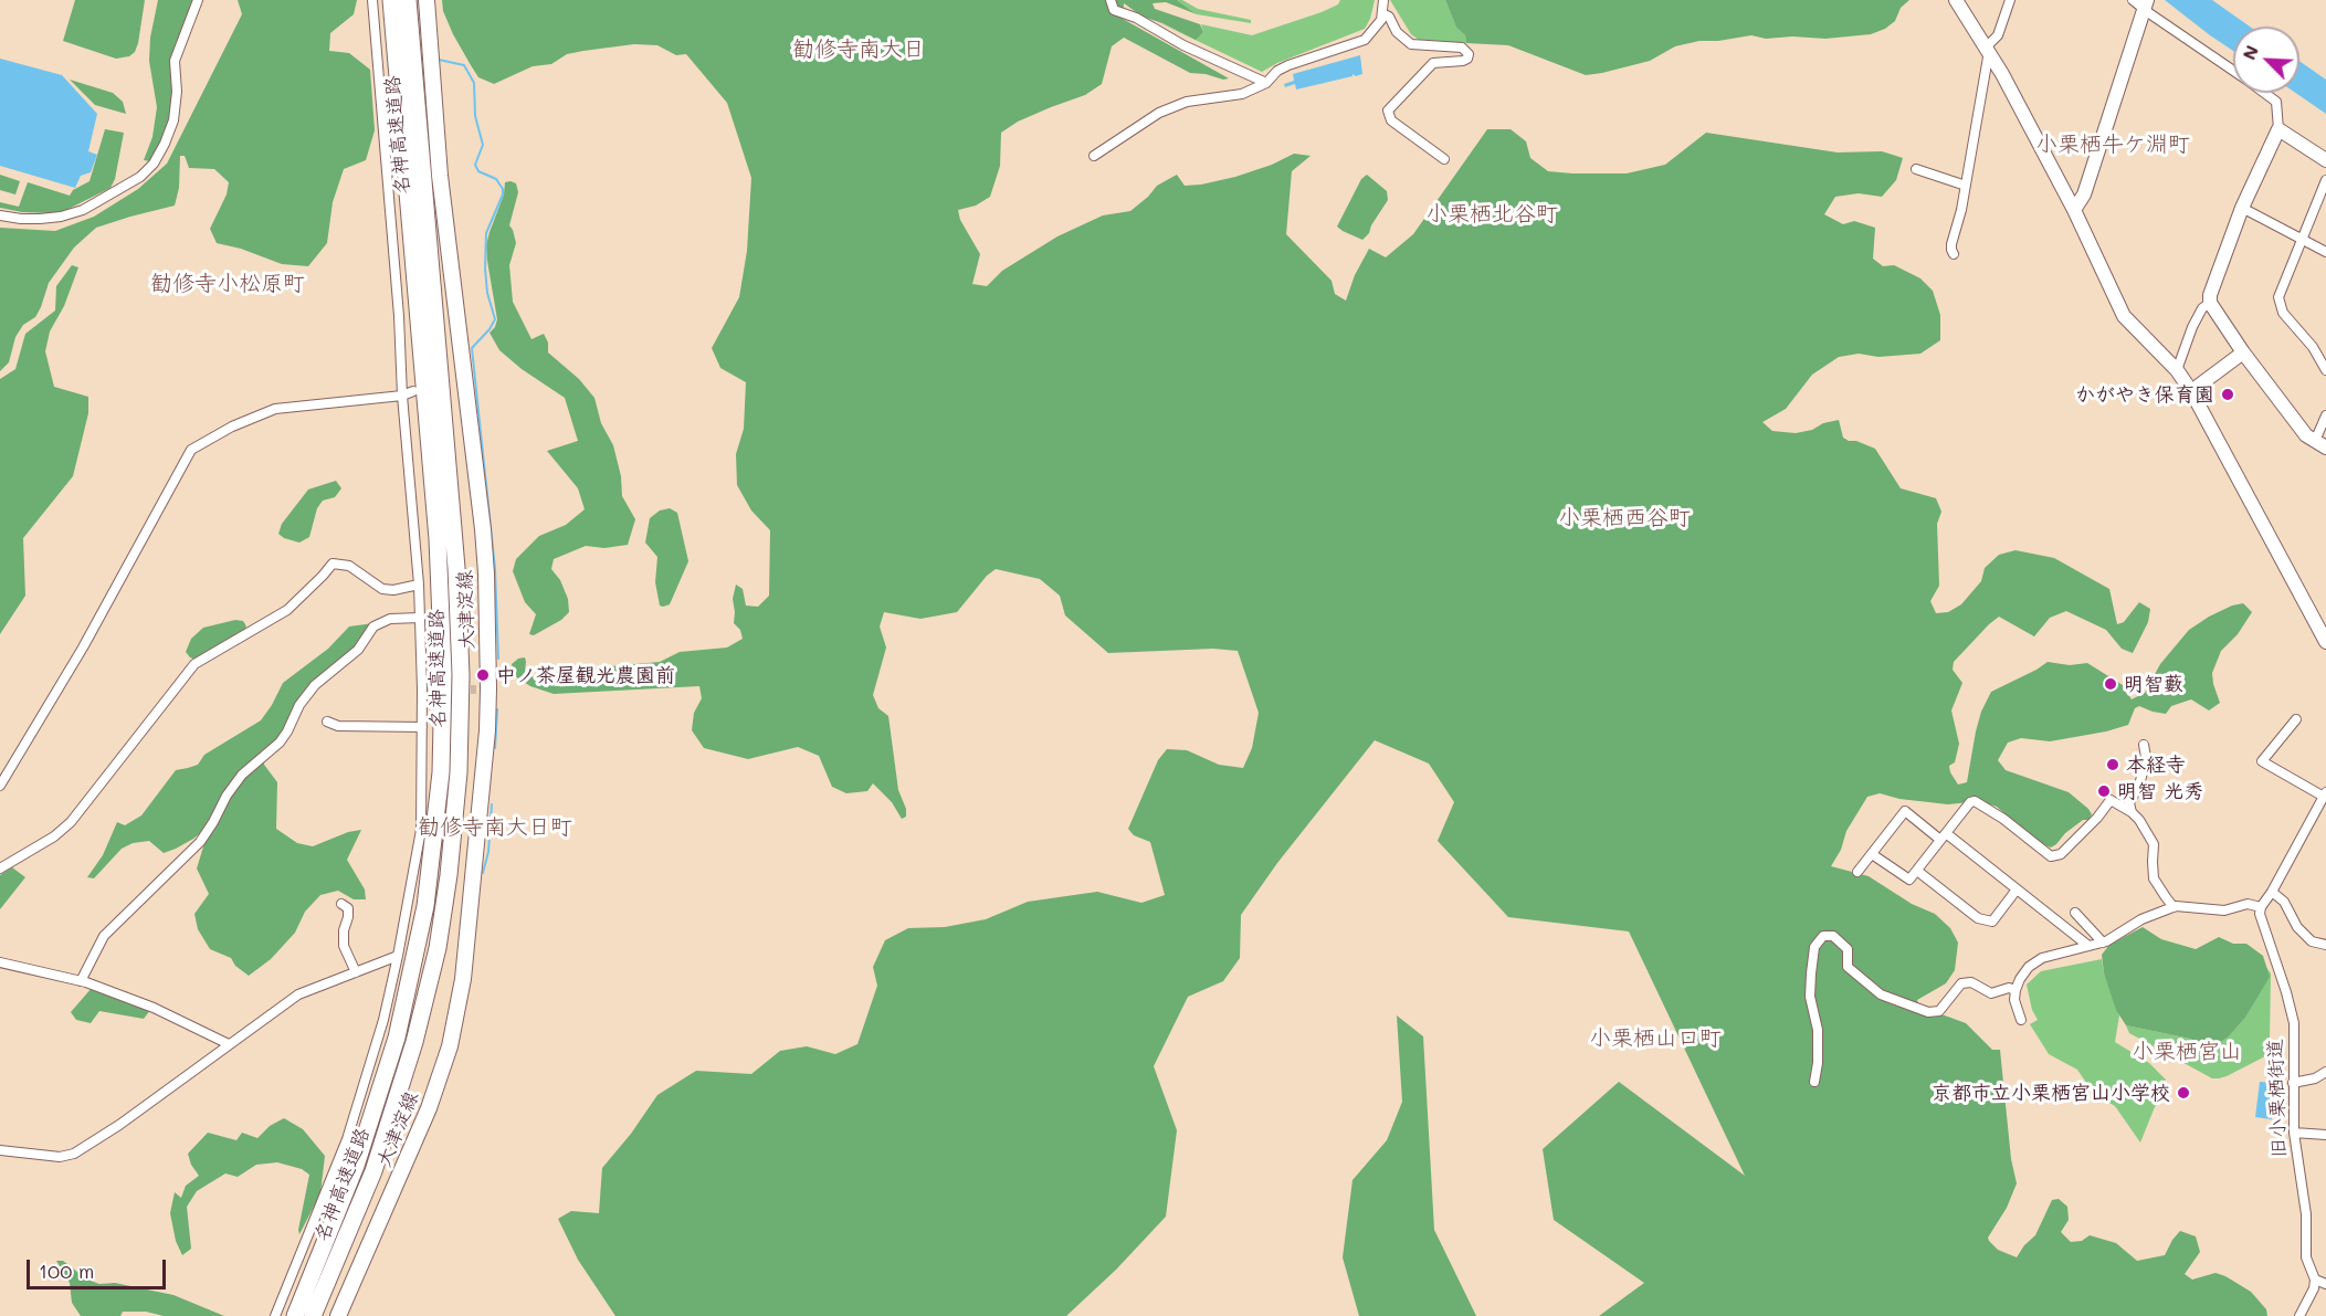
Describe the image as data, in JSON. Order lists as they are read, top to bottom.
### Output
{
  "streets": {
    "highway": ["名神高速道路"],
    "main road": ["大津淀線"],
    "street": ["旧小栗栖街道"]
  },
  "districts": [
    "勧修寺南大日",
    "小栗栖牛ケ淵町",
    "小栗栖北谷町",
    "勧修寺小松原町",
    "小栗栖西谷町",
    "勧修寺南大日町",
    "小栗栖山口町",
    "小栗栖宮山"
  ],
  "places": [
    "かがやき保育園",
    "中ノ茶屋観光農園前",
    "明智藪",
    "本経寺",
    "明智 光秀",
    "京都市立小栗栖宮山小学校"
  ],
  "scale_bar": "100 m",
  "north": "top left"
}
